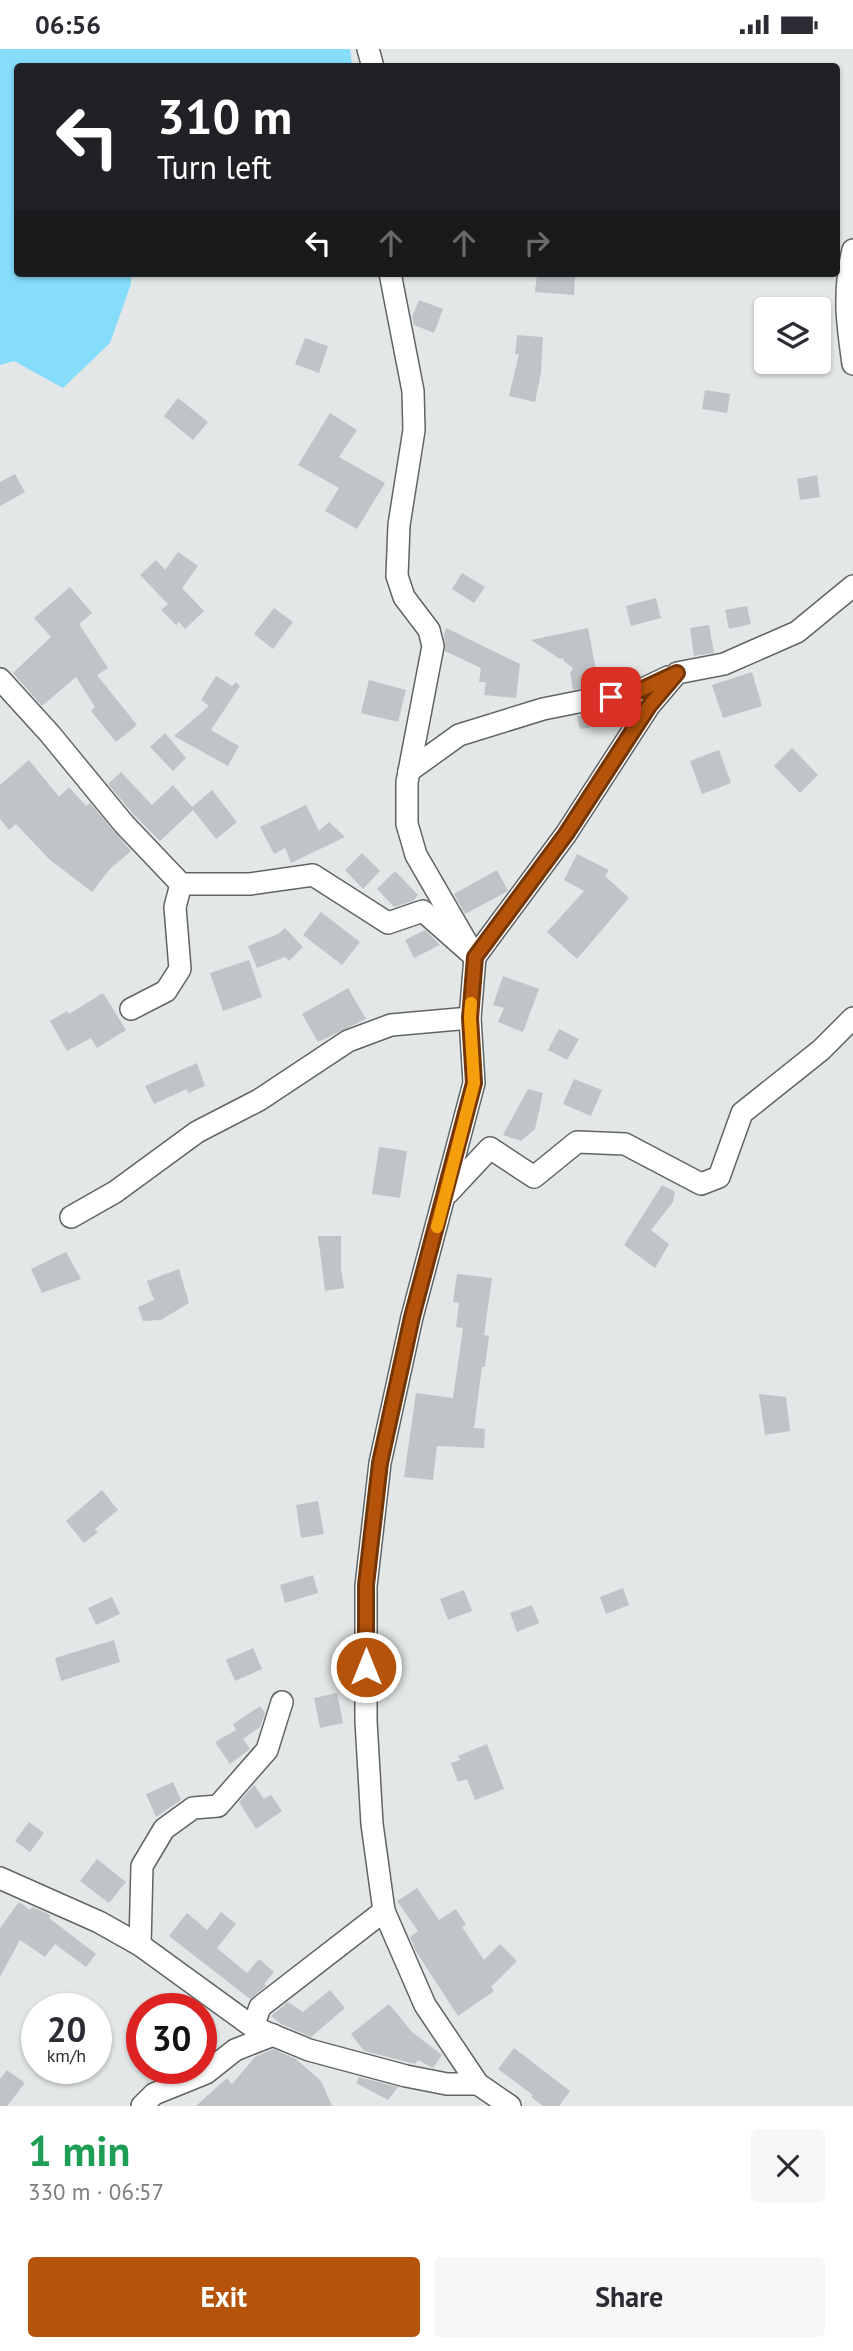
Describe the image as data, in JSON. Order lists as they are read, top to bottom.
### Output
{
  "page": {
    "status": "06:56",
    "turn": ["310 m", "Turn left"],
    "speed": "20 km/h",
    "limit": "30",
    "heading": ["1 min", "330 m · 06:57"],
    "buttons": ["Exit", "Share"]
  }
}
